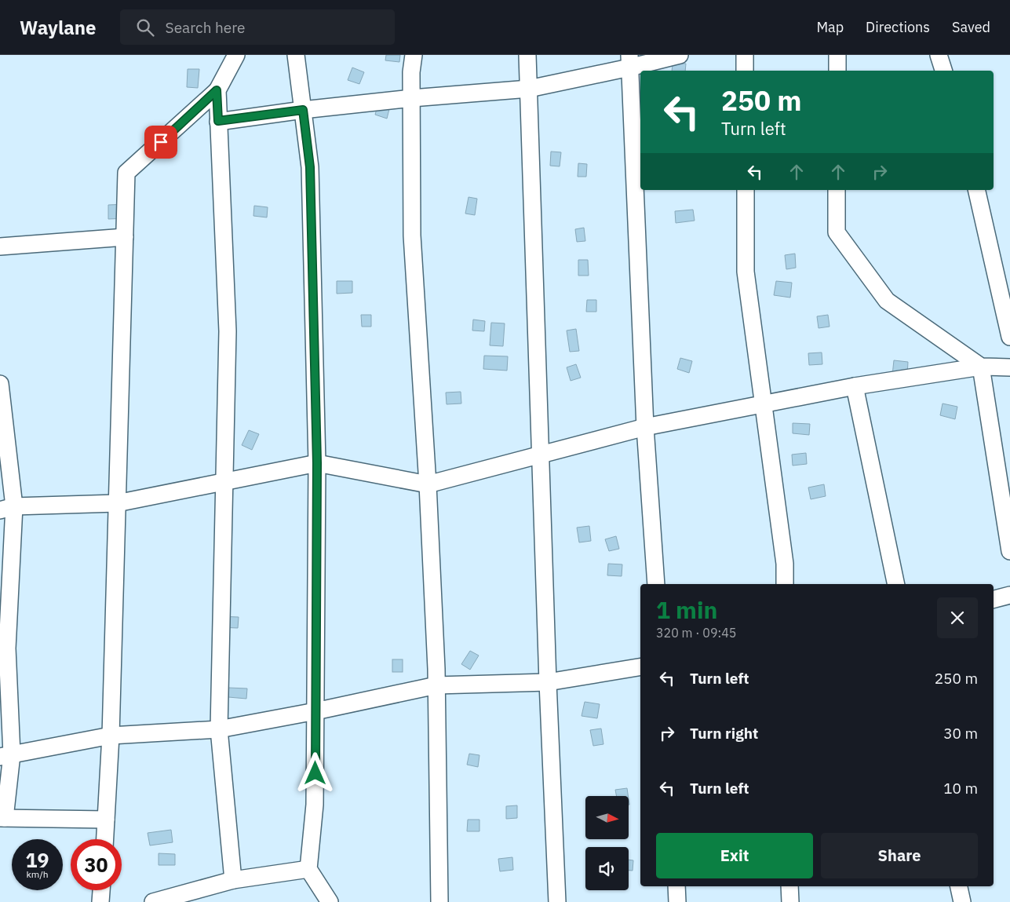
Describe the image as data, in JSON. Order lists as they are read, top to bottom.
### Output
{
  "north": "right",
  "page": {
    "header": "Waylane",
    "search": "Search here",
    "nav": ["Map", "Directions", "Saved"],
    "turn": ["250 m", "Turn left"],
    "heading": ["1 min", "320 m · 09:45"],
    "list": [
      {
        "name": "Turn left",
        "value": "250 m"
      },
      {
        "name": "Turn right",
        "value": "30 m"
      },
      {
        "name": "Turn left",
        "value": "10 m"
      }
    ],
    "buttons": ["Exit", "Share"],
    "speed": "19 km/h",
    "limit": "30"
  }
}
